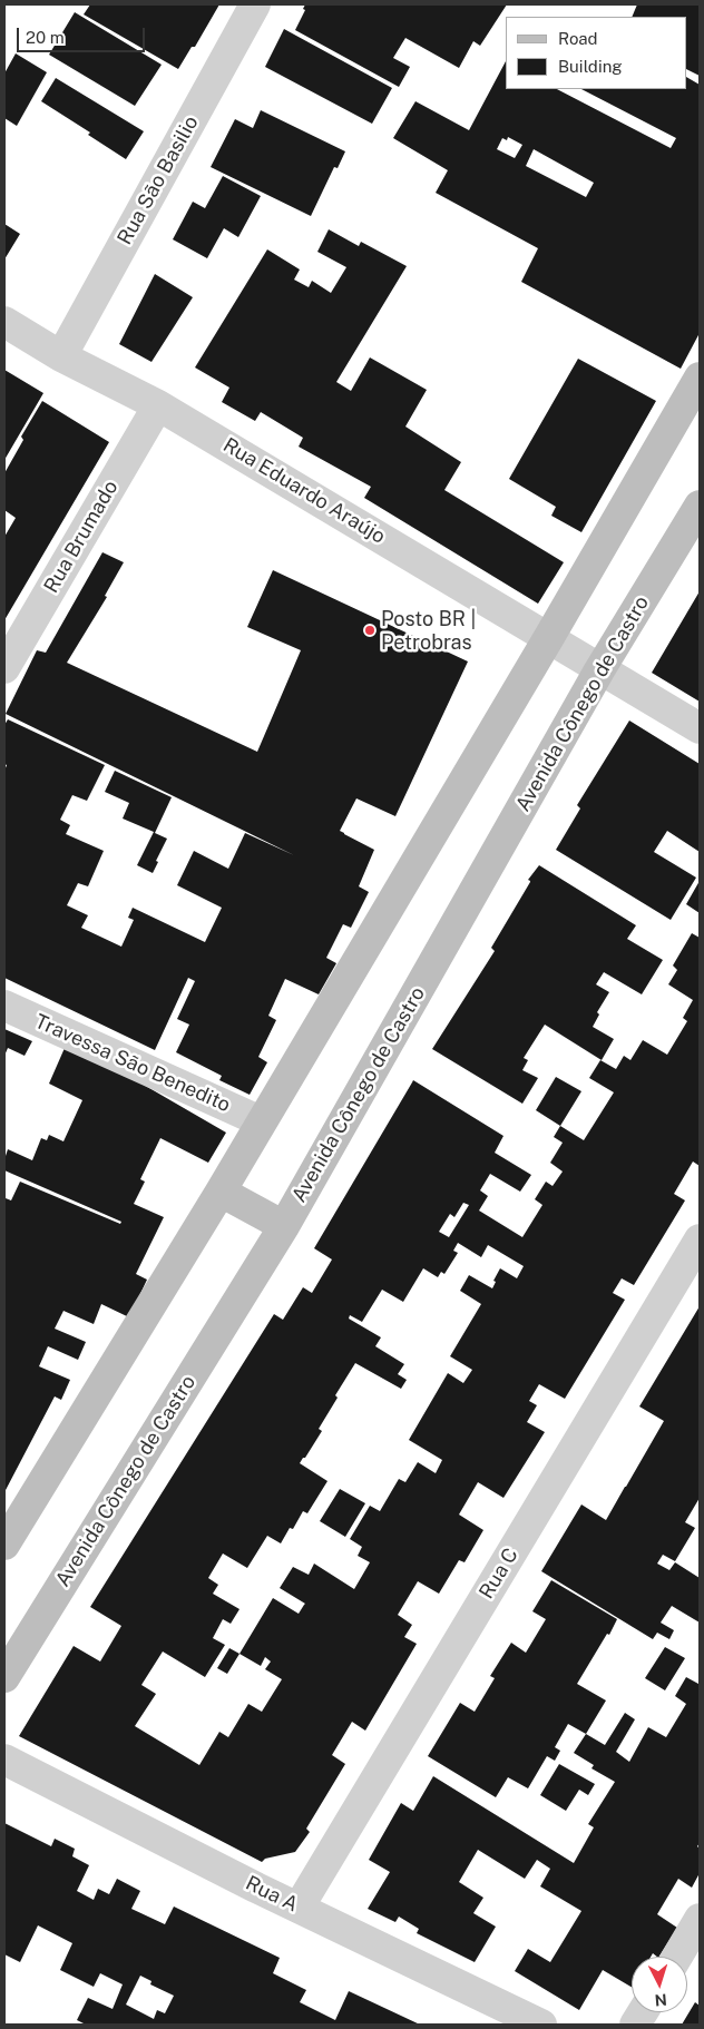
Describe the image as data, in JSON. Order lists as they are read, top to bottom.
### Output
{
  "streets": {
    "main road": ["Avenida Cônego de Castro"],
    "street": [
      "Rua São Basilio",
      "Rua Eduardo Araújo",
      "Rua Brumado",
      "Travessa São Benedito",
      "Rua C",
      "Rua A"
    ]
  },
  "crossings": [
    ["Rua São Basilio", "Rua Eduardo Araújo"],
    ["Rua Eduardo Araújo", "Rua Brumado"],
    ["Rua Eduardo Araújo", "Avenida Cônego de Castro"],
    ["Rua C", "Rua A"]
  ],
  "places": ["Posto BR | Petrobras"],
  "legend": ["Road", "Building"],
  "scale_bar": "20 m",
  "north": "bottom"
}
